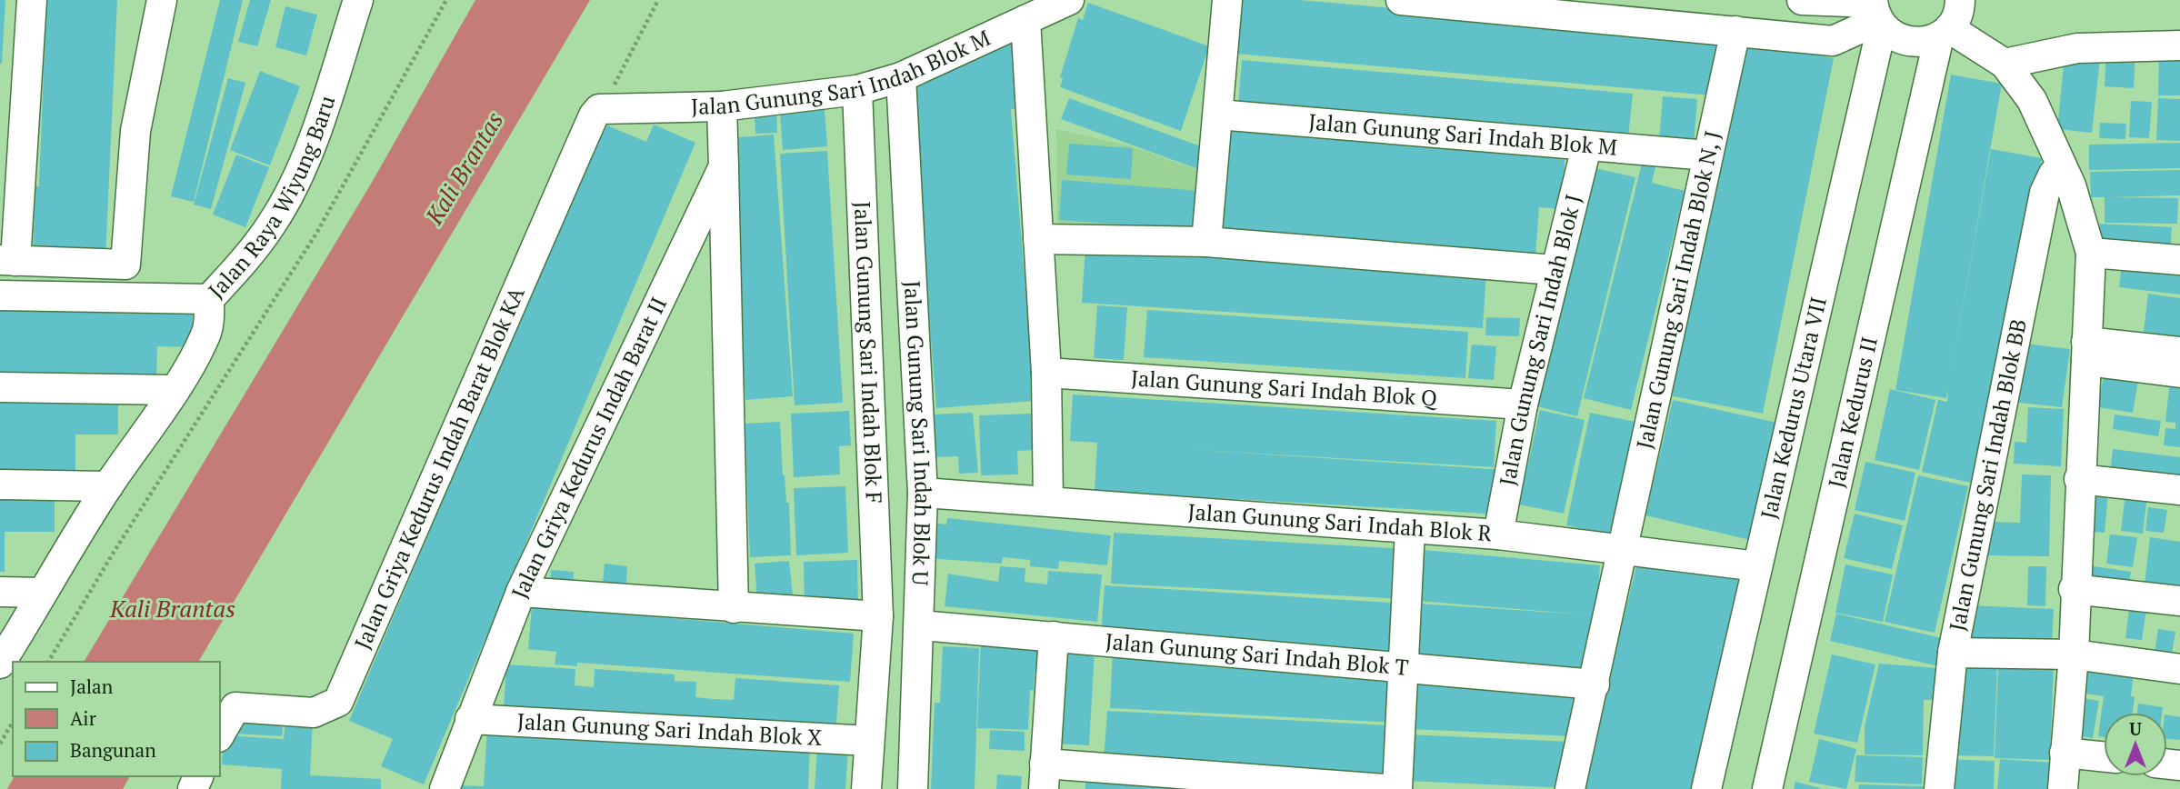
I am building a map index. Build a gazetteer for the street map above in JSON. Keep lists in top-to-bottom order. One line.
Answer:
{"streets":{"street":["Jalan Gunung Sari Indah Blok M","Jalan Raya Wiyung Baru","Jalan Gunung Sari Indah Blok N, J","Jalan Gunung Sari Indah Blok J","Jalan Gunung Sari Indah Blok F","Jalan Gunung Sari Indah Blok Q","Jalan Kedurus Utara VII","Jalan Kedurus II","Jalan Gunung Sari Indah Blok U","Jalan Griya Kedurus Indah Barat II","Jalan Griya Kedurus Indah Barat Blok KA","Jalan Gunung Sari Indah Blok BB","Jalan Gunung Sari Indah Blok R","Jalan Gunung Sari Indah Blok T","Jalan Gunung Sari Indah Blok X"]},"crossings":[["Jalan Gunung Sari Indah Blok M","Jalan Gunung Sari Indah Blok N, J"],["Jalan Gunung Sari Indah Blok M","Jalan Gunung Sari Indah Blok J"],["Jalan Gunung Sari Indah Blok M","Jalan Gunung Sari Indah Blok F"],["Jalan Gunung Sari Indah Blok M","Jalan Gunung Sari Indah Blok U"],["Jalan Gunung Sari Indah Blok M","Jalan Griya Kedurus Indah Barat II"],["Jalan Gunung Sari Indah Blok M","Jalan Griya Kedurus Indah Barat Blok KA"],["Jalan Gunung Sari Indah Blok N, J","Jalan Gunung Sari Indah Blok R"],["Jalan Gunung Sari Indah Blok N, J","Jalan Gunung Sari Indah Blok T"],["Jalan Gunung Sari Indah Blok J","Jalan Gunung Sari Indah Blok Q"],["Jalan Gunung Sari Indah Blok J","Jalan Gunung Sari Indah Blok R"],["Jalan Gunung Sari Indah Blok F","Jalan Gunung Sari Indah Blok X"],["Jalan Kedurus Utara VII","Jalan Gunung Sari Indah Blok R"],["Jalan Gunung Sari Indah Blok U","Jalan Gunung Sari Indah Blok R"],["Jalan Gunung Sari Indah Blok U","Jalan Gunung Sari Indah Blok T"],["Jalan Griya Kedurus Indah Barat II","Jalan Gunung Sari Indah Blok X"]],"water":["Kali Brantas"],"legend":["Jalan","Air","Bangunan"],"north":"top"}
